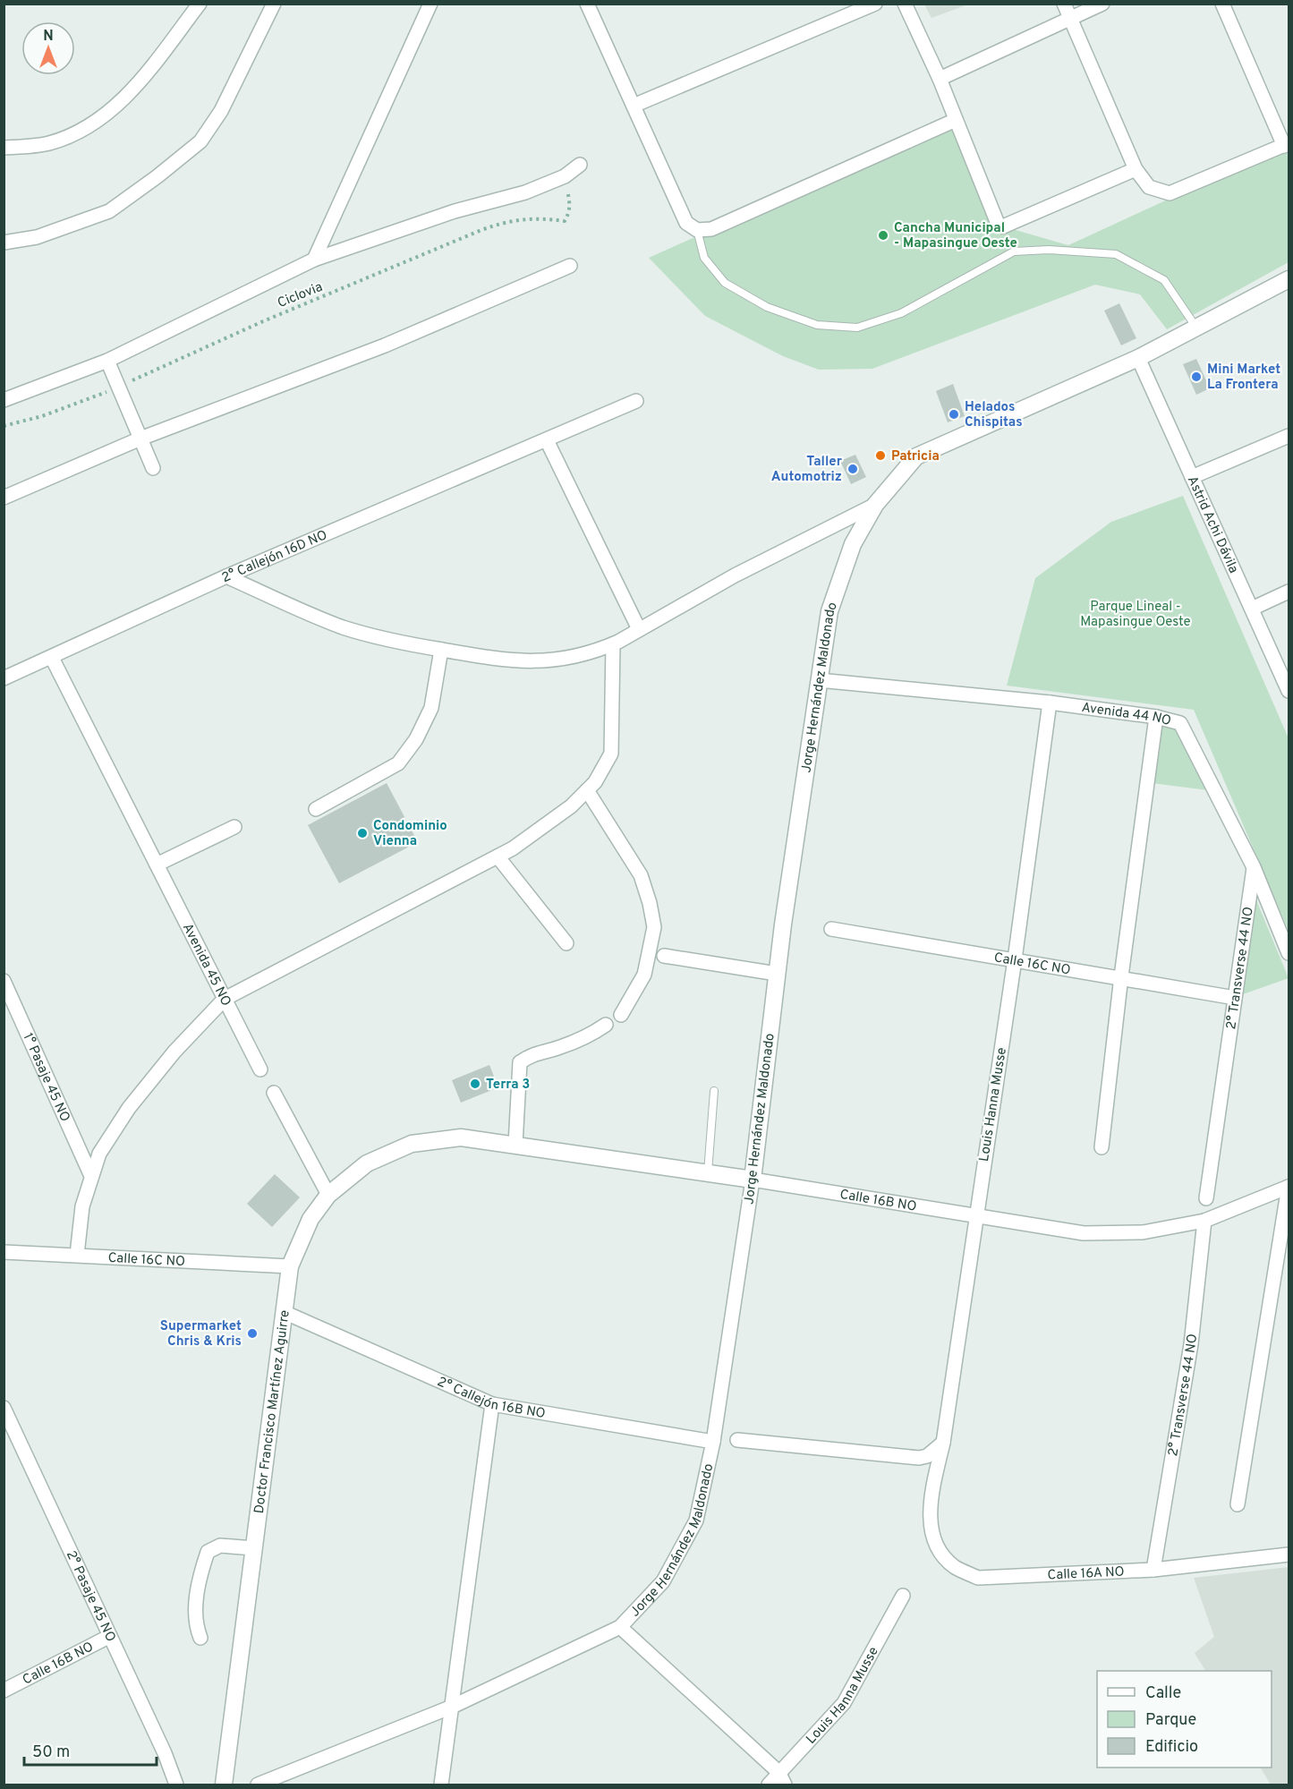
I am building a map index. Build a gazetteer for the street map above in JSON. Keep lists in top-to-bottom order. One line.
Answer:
{"streets":{"street":["Astrid Achi Dávila","2° Callejón 16D NO","Jorge Hernández Maldonado","Avenida 44 NO","Calle 16C NO","Avenida 45 NO","2° Transverse 44 NO","1° Pasaje 45 NO","Louis Hanna Musse","Calle 16B NO","2° Callejón 16B NO","Doctor Francisco Martínez Aguirre","Calle 16A NO","2° Pasaje 45 NO"],"path":["Ciclovia"]},"crossings":[["Astrid Achi Dávila","Jorge Hernández Maldonado"],["2° Callejón 16D NO","Avenida 45 NO"],["Jorge Hernández Maldonado","Avenida 44 NO"],["Jorge Hernández Maldonado","Calle 16B NO"],["Jorge Hernández Maldonado","2° Callejón 16B NO"],["Avenida 44 NO","2° Transverse 44 NO"],["Avenida 44 NO","Louis Hanna Musse"],["Calle 16C NO","Avenida 45 NO"],["Calle 16C NO","2° Transverse 44 NO"],["Calle 16C NO","Louis Hanna Musse"],["Calle 16C NO","Doctor Francisco Martínez Aguirre"],["Avenida 45 NO","1° Pasaje 45 NO"],["2° Transverse 44 NO","Calle 16B NO"],["2° Transverse 44 NO","Calle 16A NO"],["Louis Hanna Musse","Calle 16B NO"],["Louis Hanna Musse","Calle 16A NO"],["Calle 16B NO","Doctor Francisco Martínez Aguirre"],["Calle 16B NO","2° Pasaje 45 NO"],["2° Callejón 16B NO","Doctor Francisco Martínez Aguirre"]],"parks":["Parque Lineal - Mapasingue Oeste"],"places":["Cancha Municipal - Mapasingue Oeste","Mini Market La Frontera","Helados Chispitas","Patricia","Taller Automotriz","Condominio Vienna","Terra 3","Supermarket Chris & Kris"],"legend":["Calle","Parque","Edificio"],"scale_bar":"50 m","north":"top"}
